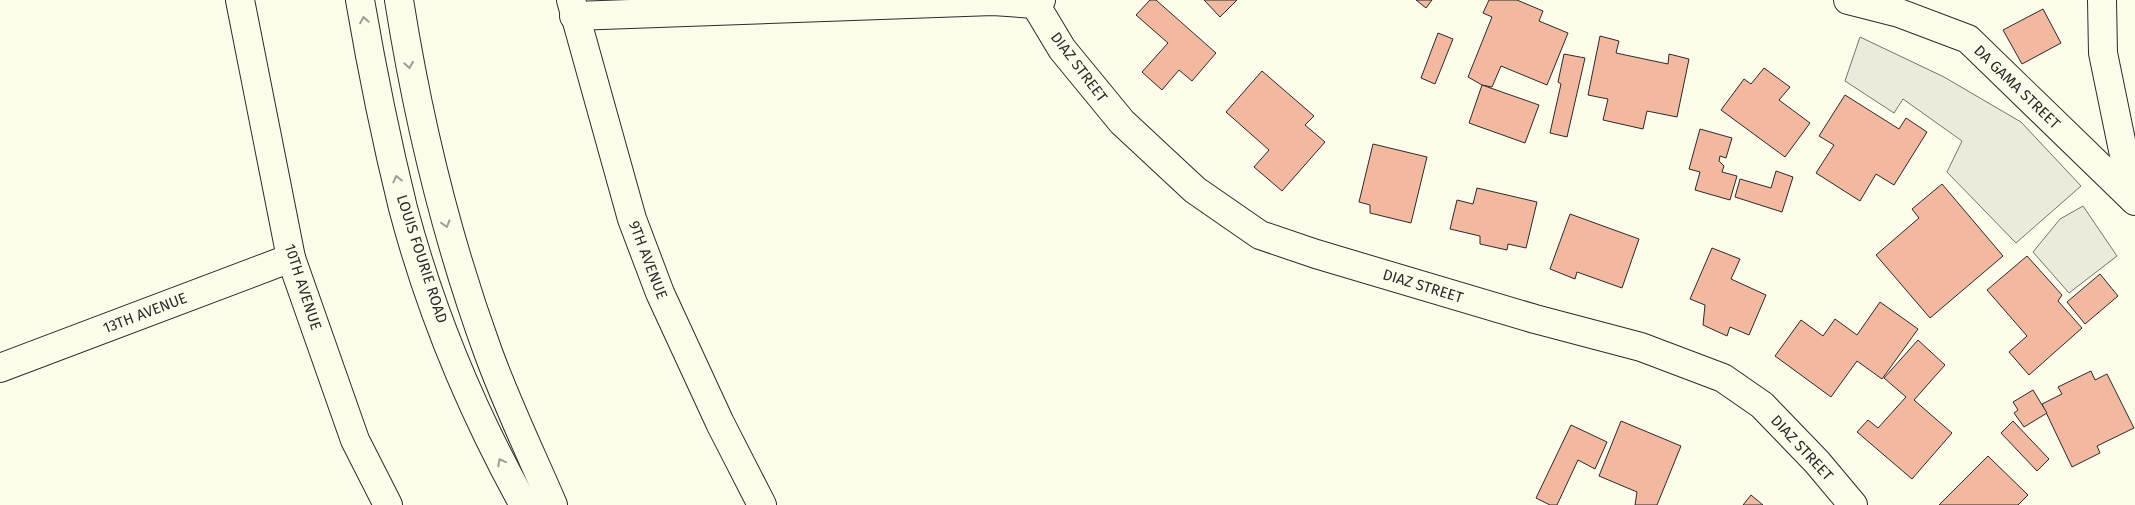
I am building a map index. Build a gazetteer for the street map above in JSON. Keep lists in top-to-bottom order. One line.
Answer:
{"streets":{"street":["DIAZ STREET","DA GAMA STREET","LOUIS FOURIE ROAD","9TH AVENUE","10TH AVENUE","13TH AVENUE"]},"crossings":[["10TH AVENUE","13TH AVENUE"]]}
